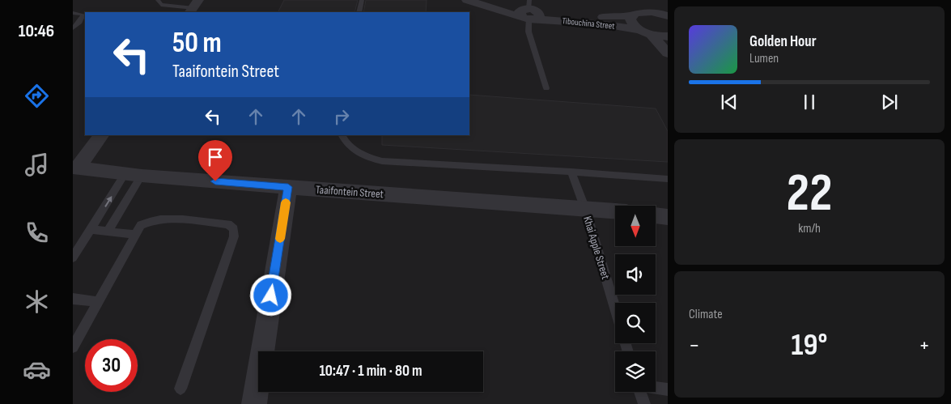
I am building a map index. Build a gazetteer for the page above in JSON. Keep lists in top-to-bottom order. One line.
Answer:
{"streets":{"street":["Tibouchina Street","Taaifontein Street"],"lane":["Khai Apple Street"]},"crossings":[["Taaifontein Street","Khai Apple Street"]],"north":"bottom","page":{"tabs":"10:46","turn":["50 m","Taaifontein Street"],"song":["Golden Hour","Lumen"],"tile":[["22","km/h"],"Climate"],"heat":["−","19°","+"],"limit":"30","trip":"10:47 · 1 min · 80 m"}}
